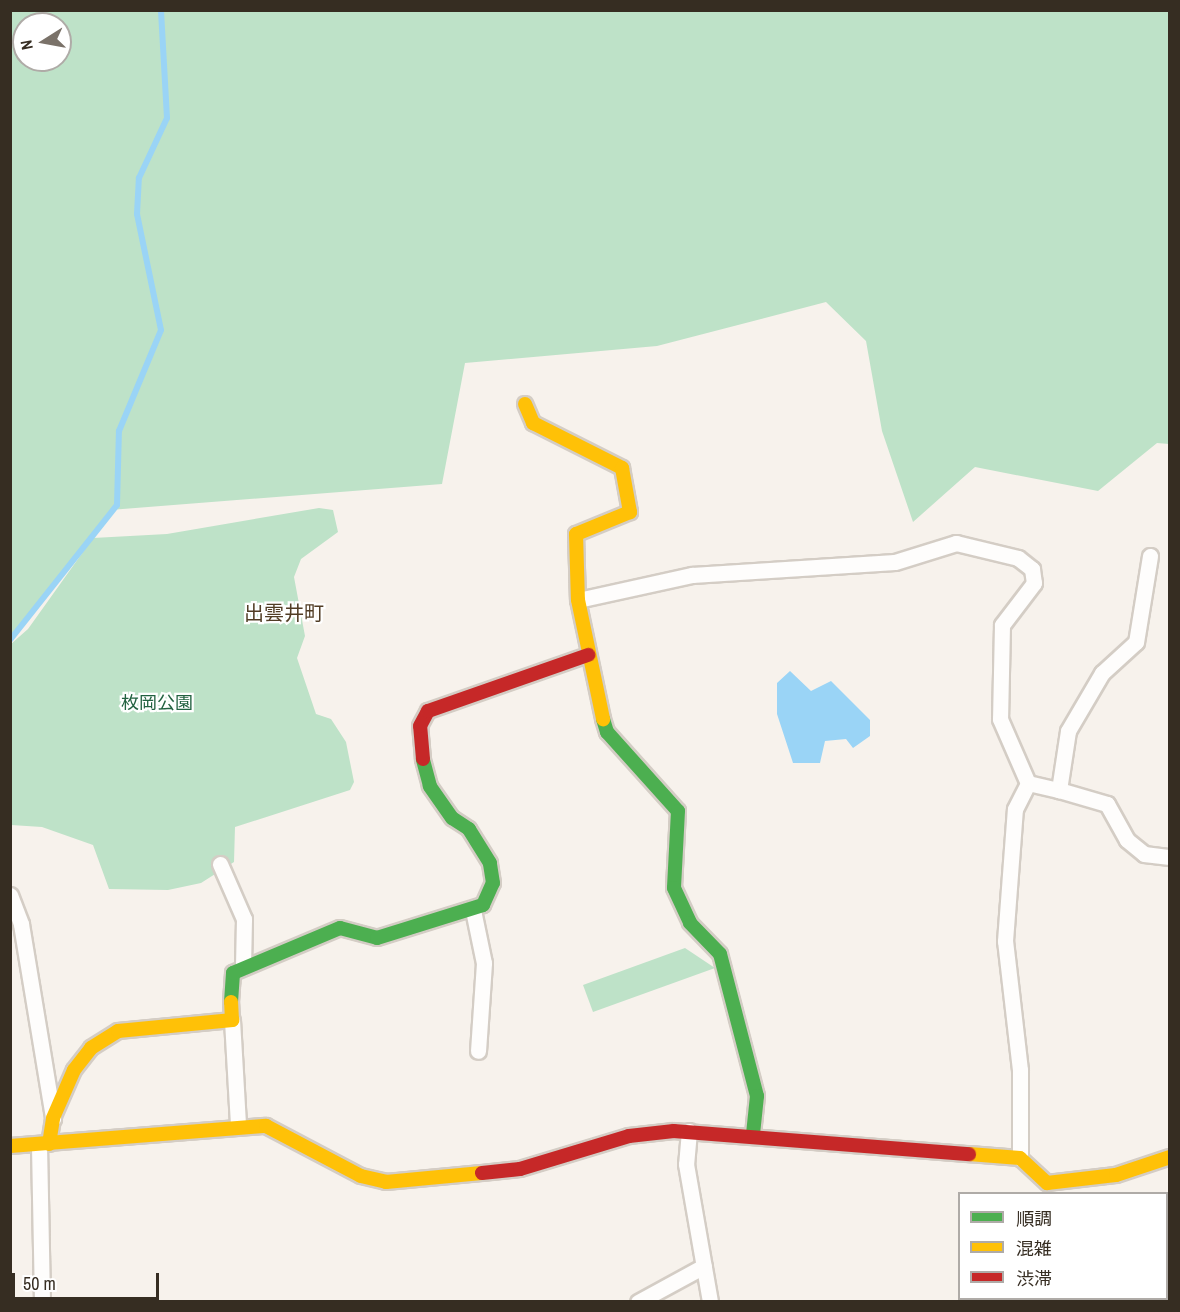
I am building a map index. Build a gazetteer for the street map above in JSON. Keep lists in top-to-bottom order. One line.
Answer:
{"districts":["出雲井町"],"parks":["枚岡公園"],"legend":["順調","混雑","渋滞"],"scale_bar":"50 m","north":"left"}
